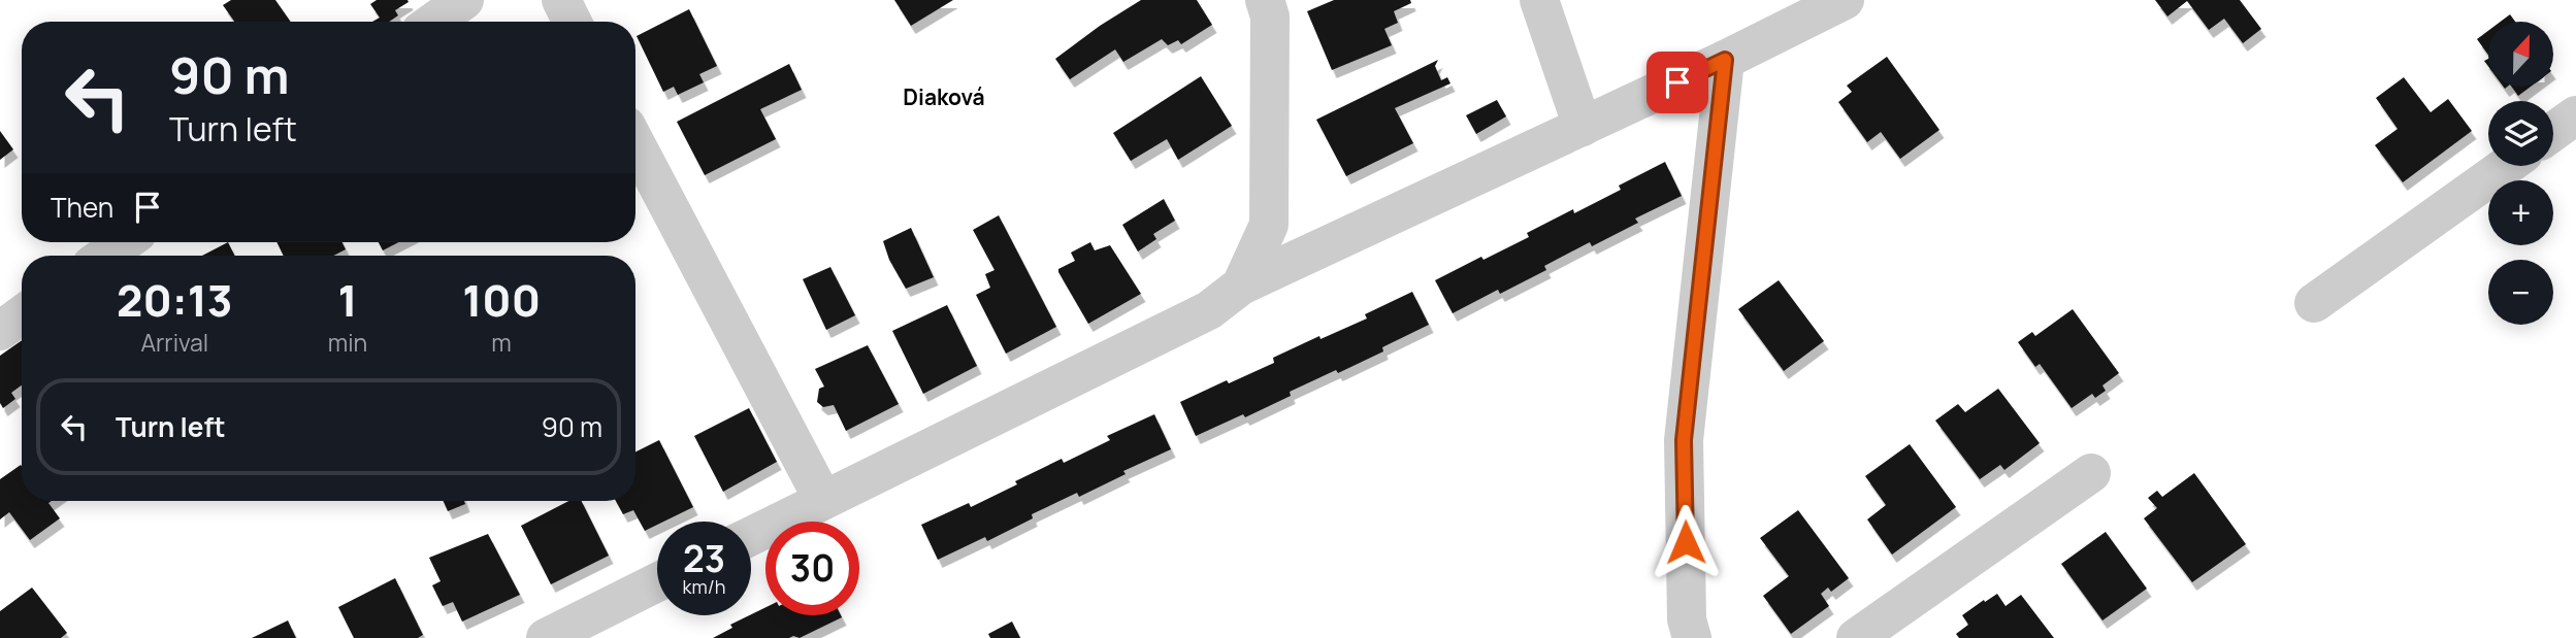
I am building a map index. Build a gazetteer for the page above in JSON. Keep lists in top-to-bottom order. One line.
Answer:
{"districts":["Diaková"],"north":"top","page":{"map_buttons":["+","−"],"turn":["90 m","Turn left"],"then":"Then","eta":["20:13","Arrival","1","min","100","m"],"list":[{"name":"Turn left","value":"90 m"}],"speed":"23 km/h","limit":"30"}}
